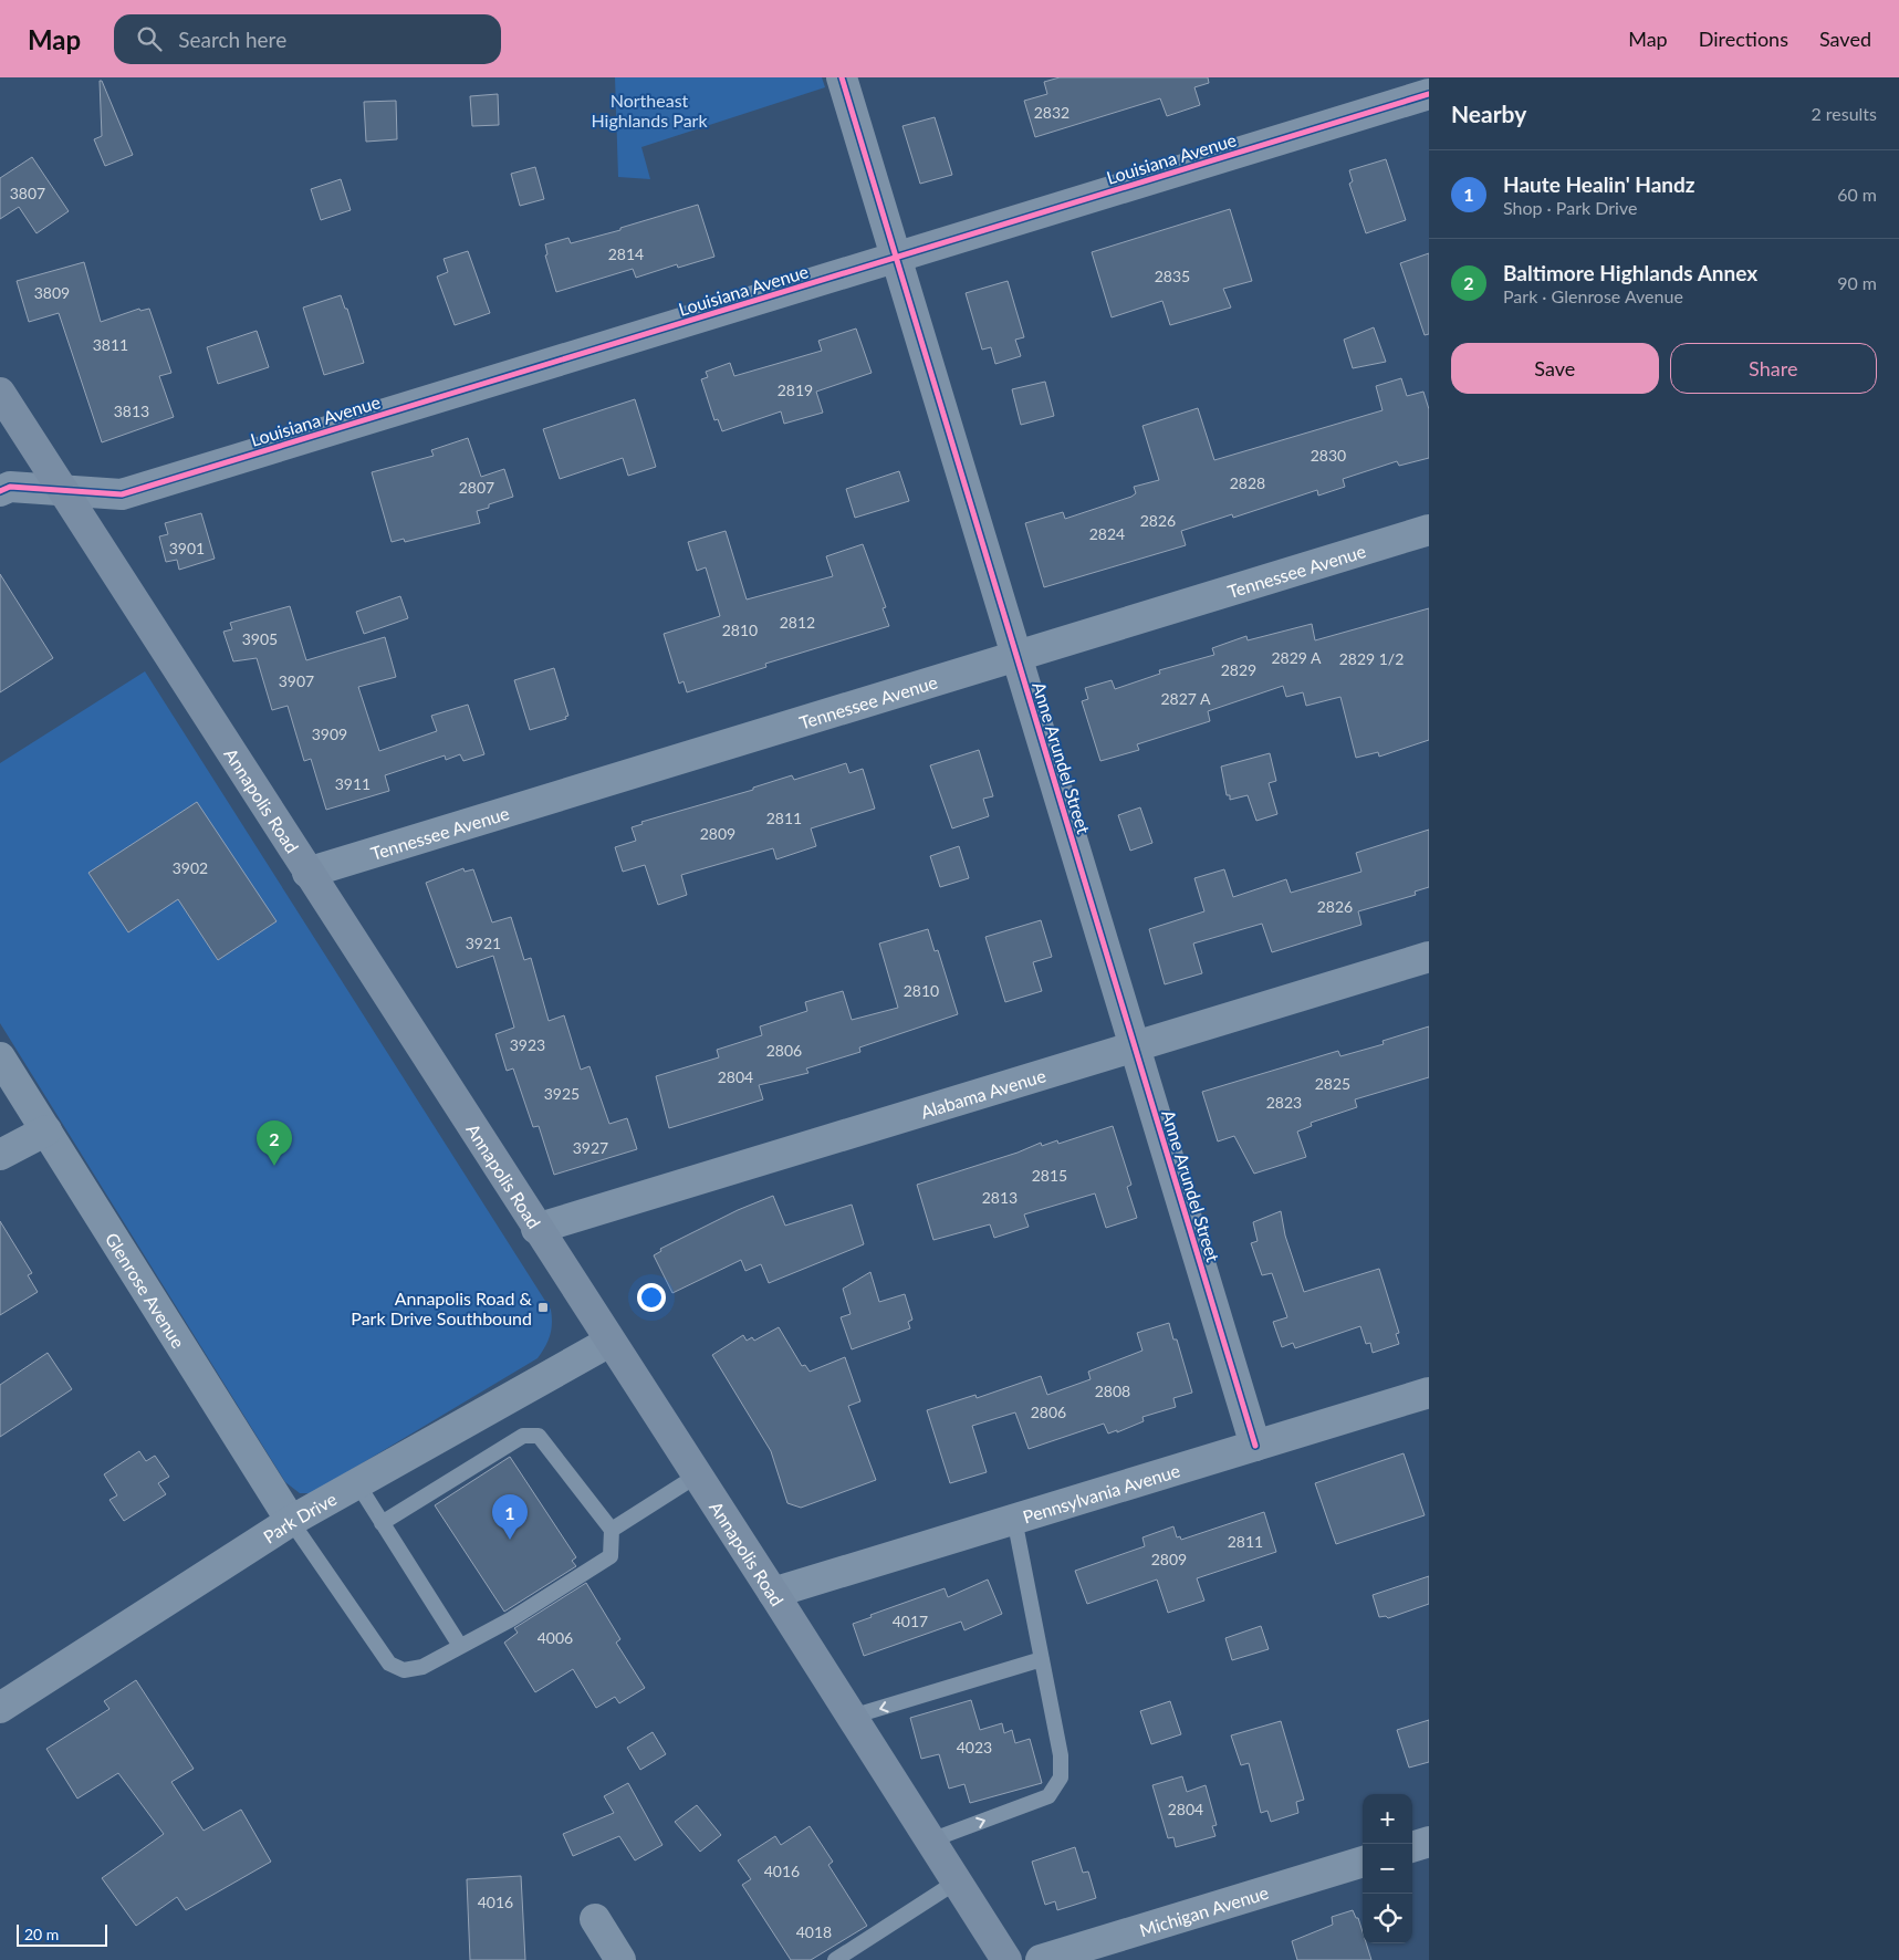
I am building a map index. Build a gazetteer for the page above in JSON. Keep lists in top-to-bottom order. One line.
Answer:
{"streets":{"main road":["Annapolis Road"],"street":["Louisiana Avenue","Tennessee Avenue","Anne Arundel Street","Alabama Avenue","Glenrose Avenue","Pennsylvania Avenue","Park Drive","Michigan Avenue"]},"crossings":[["Louisiana Avenue","Anne Arundel Street"],["Louisiana Avenue","Annapolis Road"],["Tennessee Avenue","Anne Arundel Street"],["Tennessee Avenue","Annapolis Road"],["Anne Arundel Street","Alabama Avenue"],["Anne Arundel Street","Pennsylvania Avenue"],["Annapolis Road","Alabama Avenue"],["Annapolis Road","Pennsylvania Avenue"],["Annapolis Road","Park Drive"],["Glenrose Avenue","Park Drive"]],"parks":["Northeast Highlands Park"],"places":{"transit":["Annapolis Road & Park Drive Southbound"]},"house_numbers":["2832","3807","2814","2835","3809","3811","2819","3813","2830","2828","2807","2826","2824","3901","2812","2810","3905","2829 A","2829 1/2","2829","3907","2827 A","3909","3911","2811","2809","3902","2826","3921","2810","3923","2806","2804","2825","3925","2823","3927","2815","2813","2808","2806","2811","2809","4017","4006","4023","2804","4016","4016","4018"],"scale_bar":"20 m","page":{"header":"Map","search":"Search here","nav":["Map","Directions","Saved"],"heading":["Nearby","2 results"],"list":[{"mark":"1","name":"Haute Healin' Handz","note":"Shop · Park Drive","value":"60 m"},{"mark":"2","name":"Baltimore Highlands Annex","note":"Park · Glenrose Avenue","value":"90 m"}],"buttons":["Save","Share"],"pins":["2","1"],"map_buttons":["+","−"],"scale":"20 m"}}
